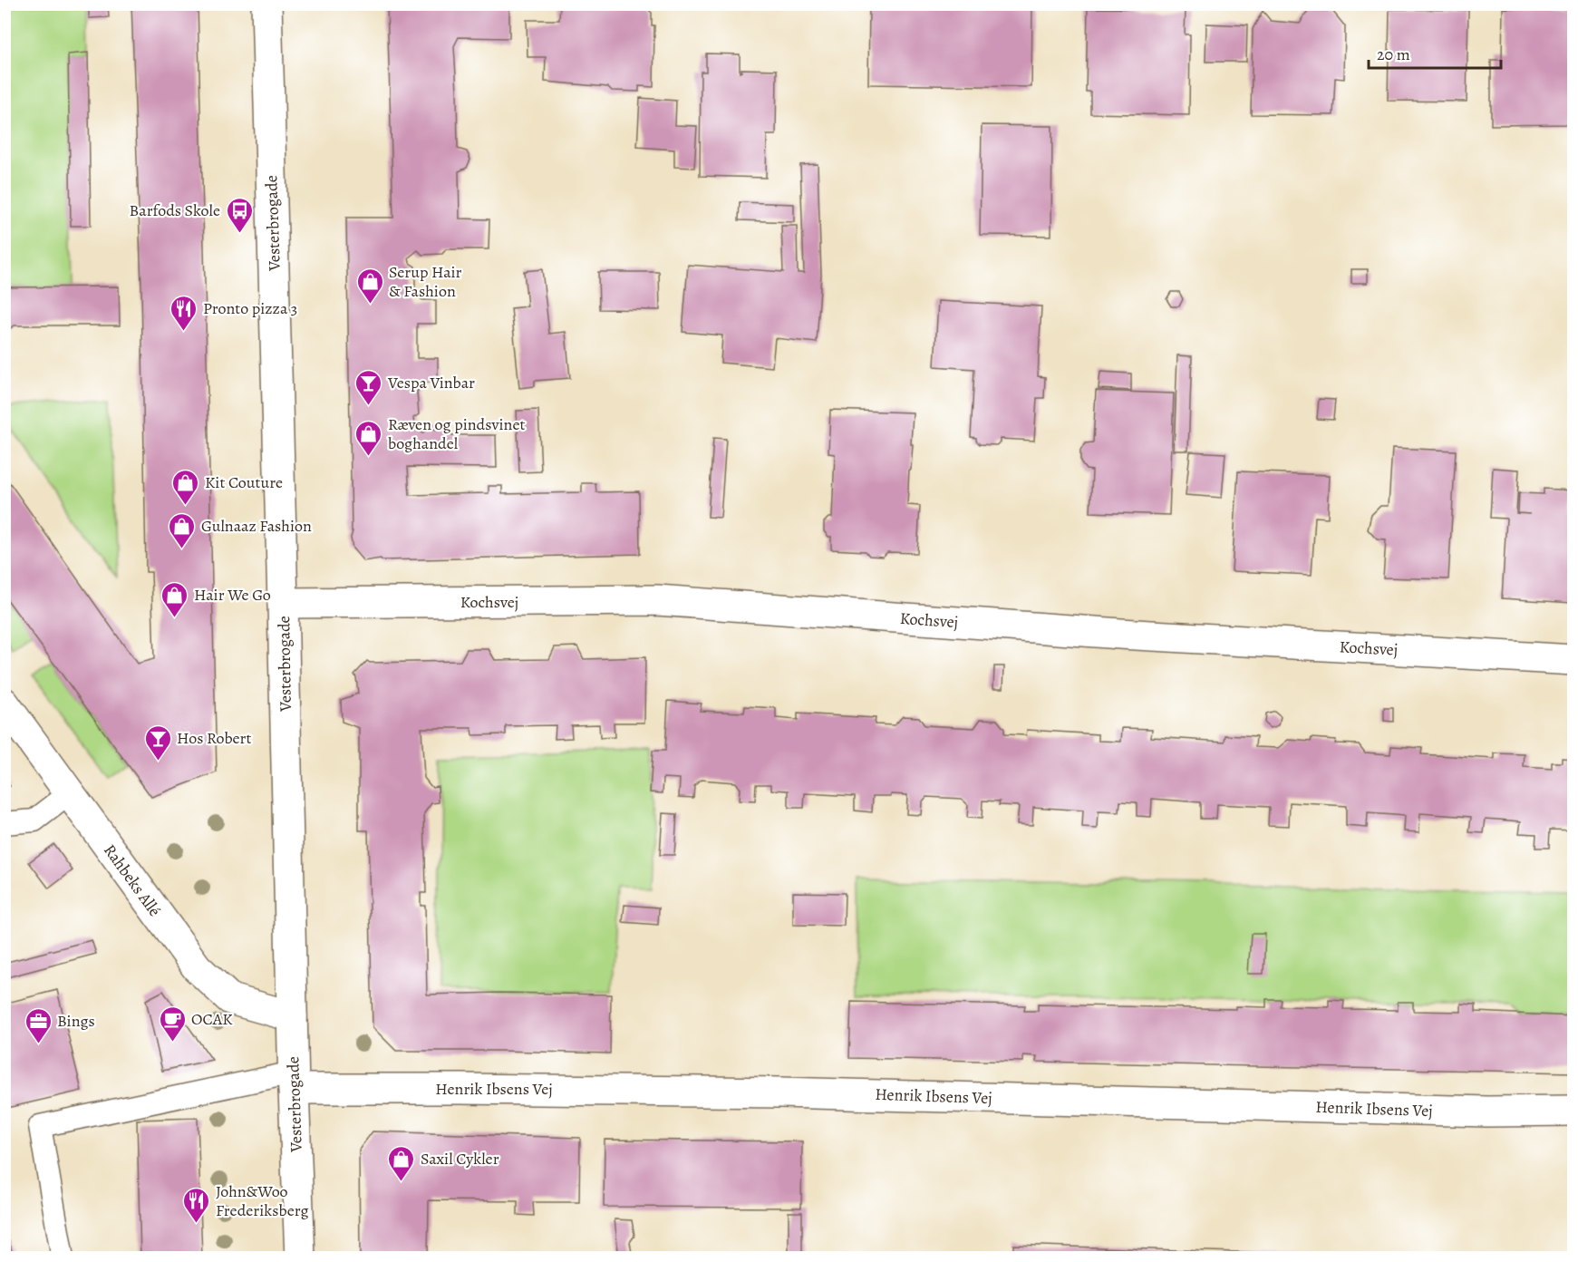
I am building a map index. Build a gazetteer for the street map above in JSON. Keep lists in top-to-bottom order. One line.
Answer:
{"streets":{"street":["Vesterbrogade","Kochsvej","Rahbeks Allé","Henrik Ibsens Vej"]},"crossings":[["Vesterbrogade","Kochsvej"],["Vesterbrogade","Rahbeks Allé"],["Vesterbrogade","Henrik Ibsens Vej"]],"places":{"bus stop":["Barfods Skole"],"shop":["Serup Hair & Fashion","Ræven og pindsvinet boghandel","Kit Couture","Gulnaaz Fashion","Hair We Go","Saxil Cykler"],"restaurant":["Pronto pizza 3","John&Woo Frederiksberg"],"bar":["Vespa Vinbar","Hos Robert"],"cafe":["OCAK"],"office":["Bings"]},"scale_bar":"20 m"}
